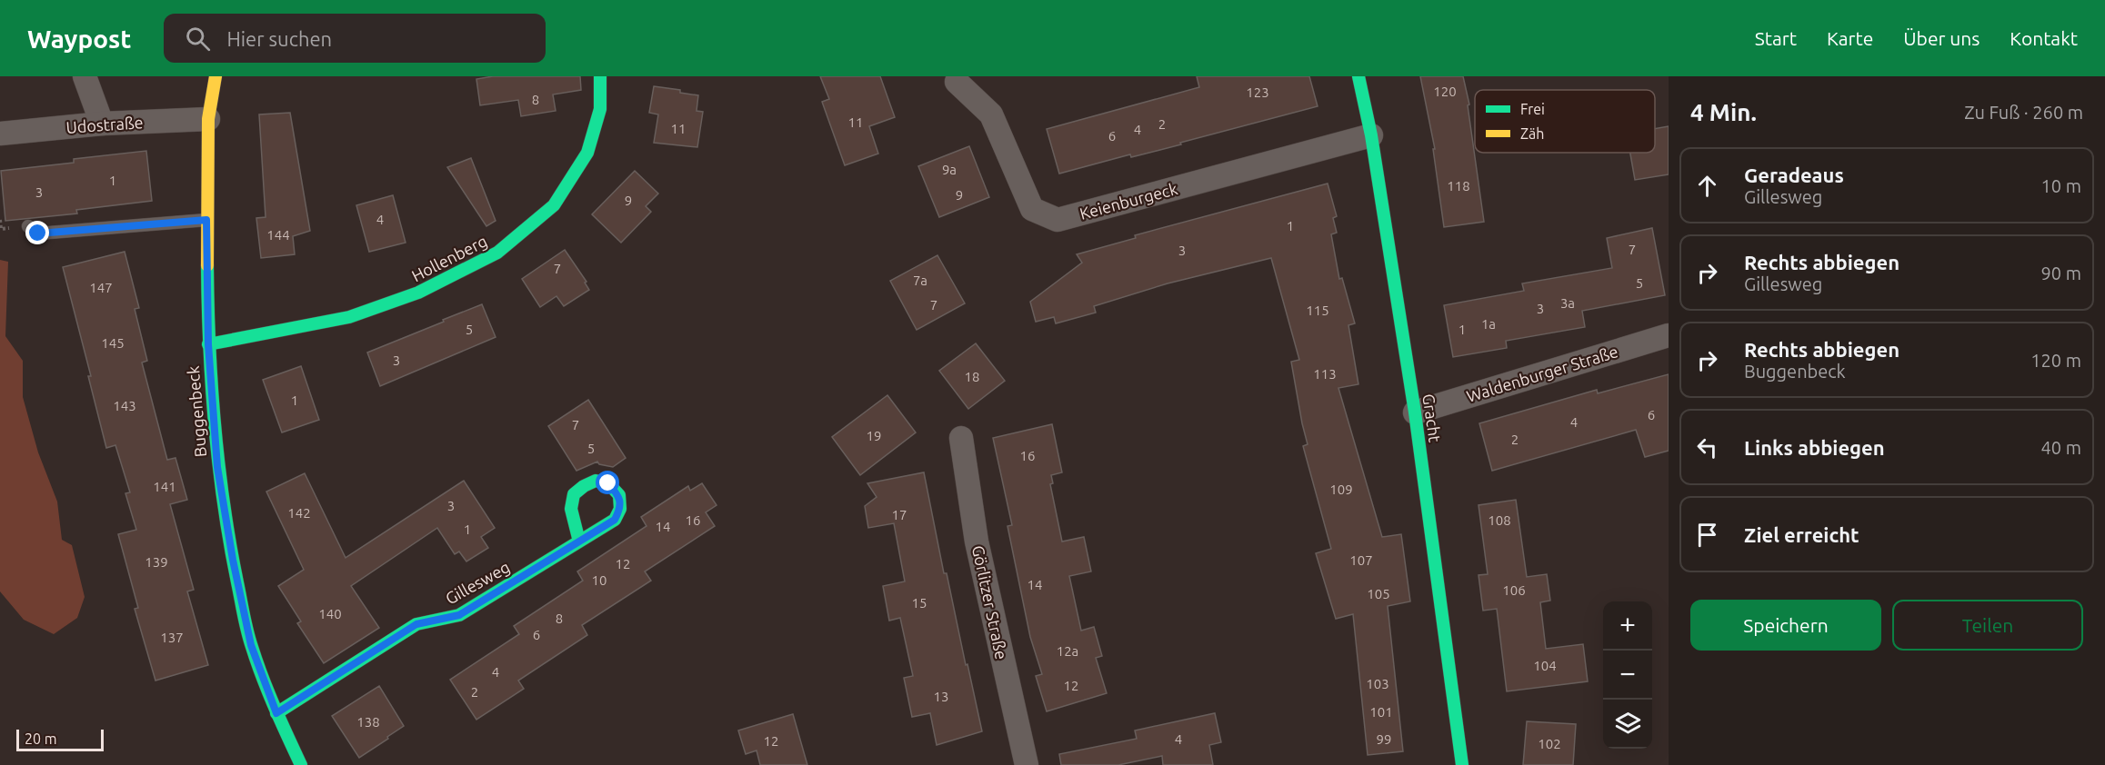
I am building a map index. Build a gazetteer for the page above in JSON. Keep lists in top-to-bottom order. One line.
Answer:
{"streets":{"street":["Udostraße","Keienburgeck","Hollenberg","Waldenburger Straße","Buggenbeck","Gracht","Gillesweg","Görlitzer Straße"]},"crossings":[["Udostraße","Buggenbeck"],["Keienburgeck","Gracht"],["Hollenberg","Buggenbeck"],["Waldenburger Straße","Gracht"],["Buggenbeck","Gillesweg"]],"house_numbers":["120","123","8","11","2","11","4","6","9a","1","118","3","9","9","4","1","144","7","3","7","7a","5","147","3a","7","3","115","1a","5","1","145","3","113","18","1","143","6","4","7","19","2","5","16","141","109","3","142","17","16","108","14","1","107","139","12","10","14","106","105","15","140","8","6","137","12a","104","4","103","12","2","13","101","138","4","99","12","102"],"legend":["Frei","Zäh"],"scale_bar":"20 m","page":{"header":"Waypost","search":"Hier suchen","nav":["Start","Karte","Über uns","Kontakt"],"heading":["4 Min.","Zu Fuß · 260 m"],"list":[["Geradeaus","Gillesweg","10 m"],["Rechts abbiegen","Gillesweg","90 m"],["Rechts abbiegen","Buggenbeck","120 m"],["Links abbiegen","40 m"],"Ziel erreicht"],"buttons":["Speichern","Teilen"],"map_buttons":["+","−"],"scale":"20 m"}}
